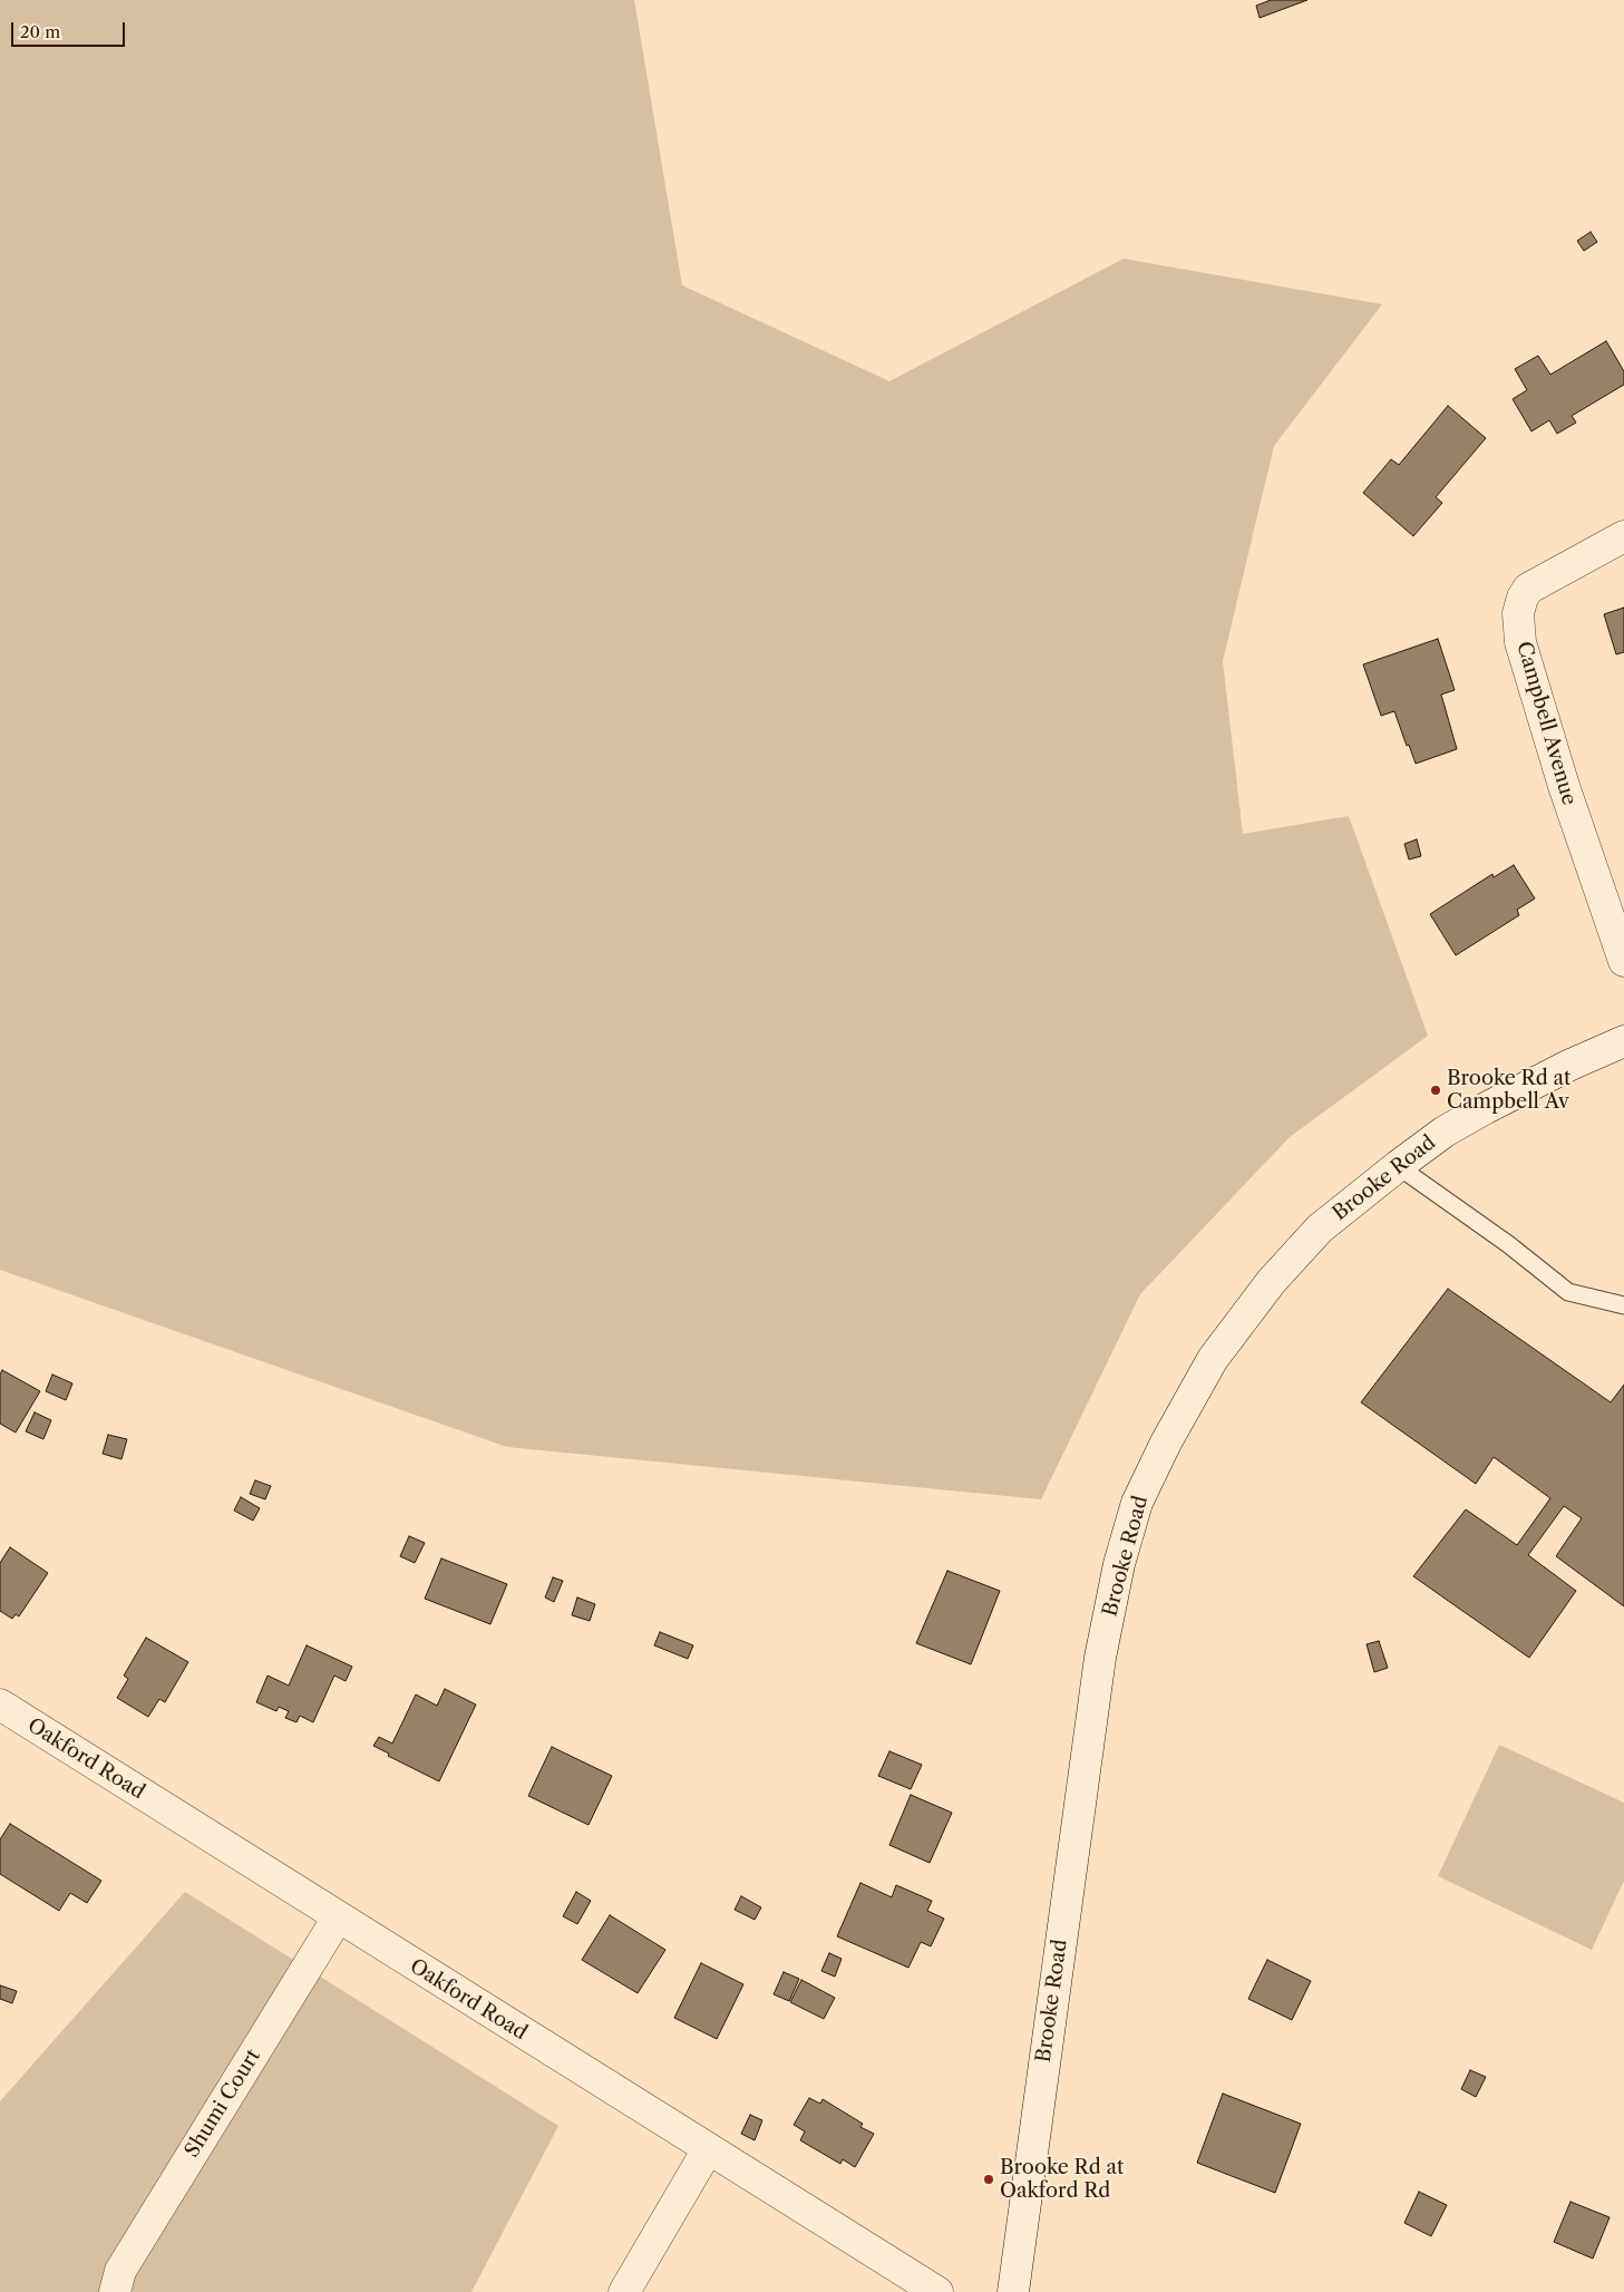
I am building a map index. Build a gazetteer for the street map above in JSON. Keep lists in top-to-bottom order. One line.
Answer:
{"streets":{"street":["Campbell Avenue","Brooke Road","Oakford Road","Shumi Court"]},"crossings":[["Oakford Road","Shumi Court"]],"places":["Brooke Rd at Campbell Av","Brooke Rd at Oakford Rd"],"scale_bar":"20 m"}
